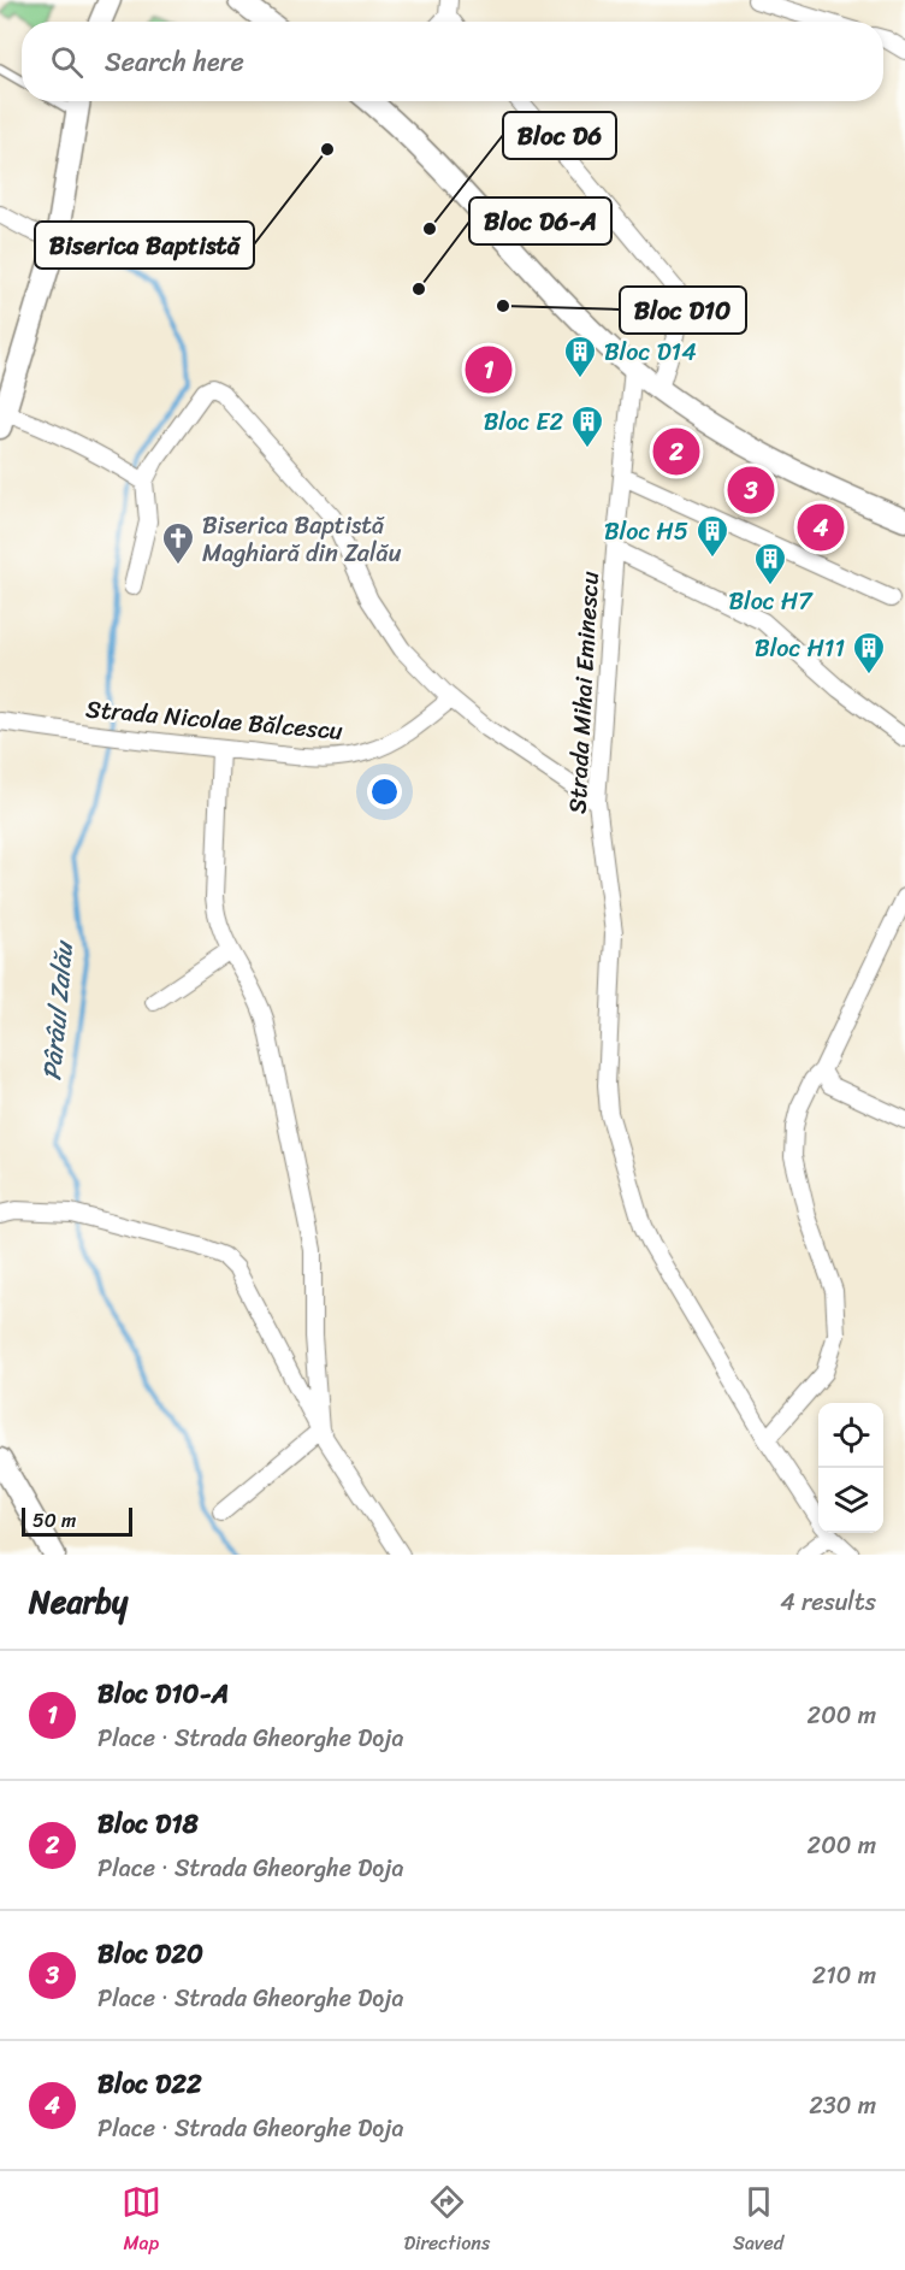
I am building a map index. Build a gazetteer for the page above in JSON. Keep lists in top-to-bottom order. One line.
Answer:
{"streets":{"street":["Strada Mihai Eminescu","Strada Nicolae Bălcescu"]},"water":["Pârâul Zalău"],"places":{"other":["Biserica Baptistă","Bloc D6","Bloc D6-A","Bloc D10"],"building":["Bloc D14","Bloc E2","Bloc H5","Bloc H7","Bloc H11"],"church":["Biserica Baptistă Maghiară din Zalău"]},"scale_bar":"50 m","page":{"search":"Search here","pins":["1","2","3","4"],"scale":"50 m","heading":["Nearby","4 results"],"list":[{"mark":"1","name":"Bloc D10-A","note":"Place · Strada Gheorghe Doja","value":"200 m"},{"mark":"2","name":"Bloc D18","note":"Place · Strada Gheorghe Doja","value":"200 m"},{"mark":"3","name":"Bloc D20","note":"Place · Strada Gheorghe Doja","value":"210 m"},{"mark":"4","name":"Bloc D22","note":"Place · Strada Gheorghe Doja","value":"230 m"}],"nav":["Map","Directions","Saved"]}}
